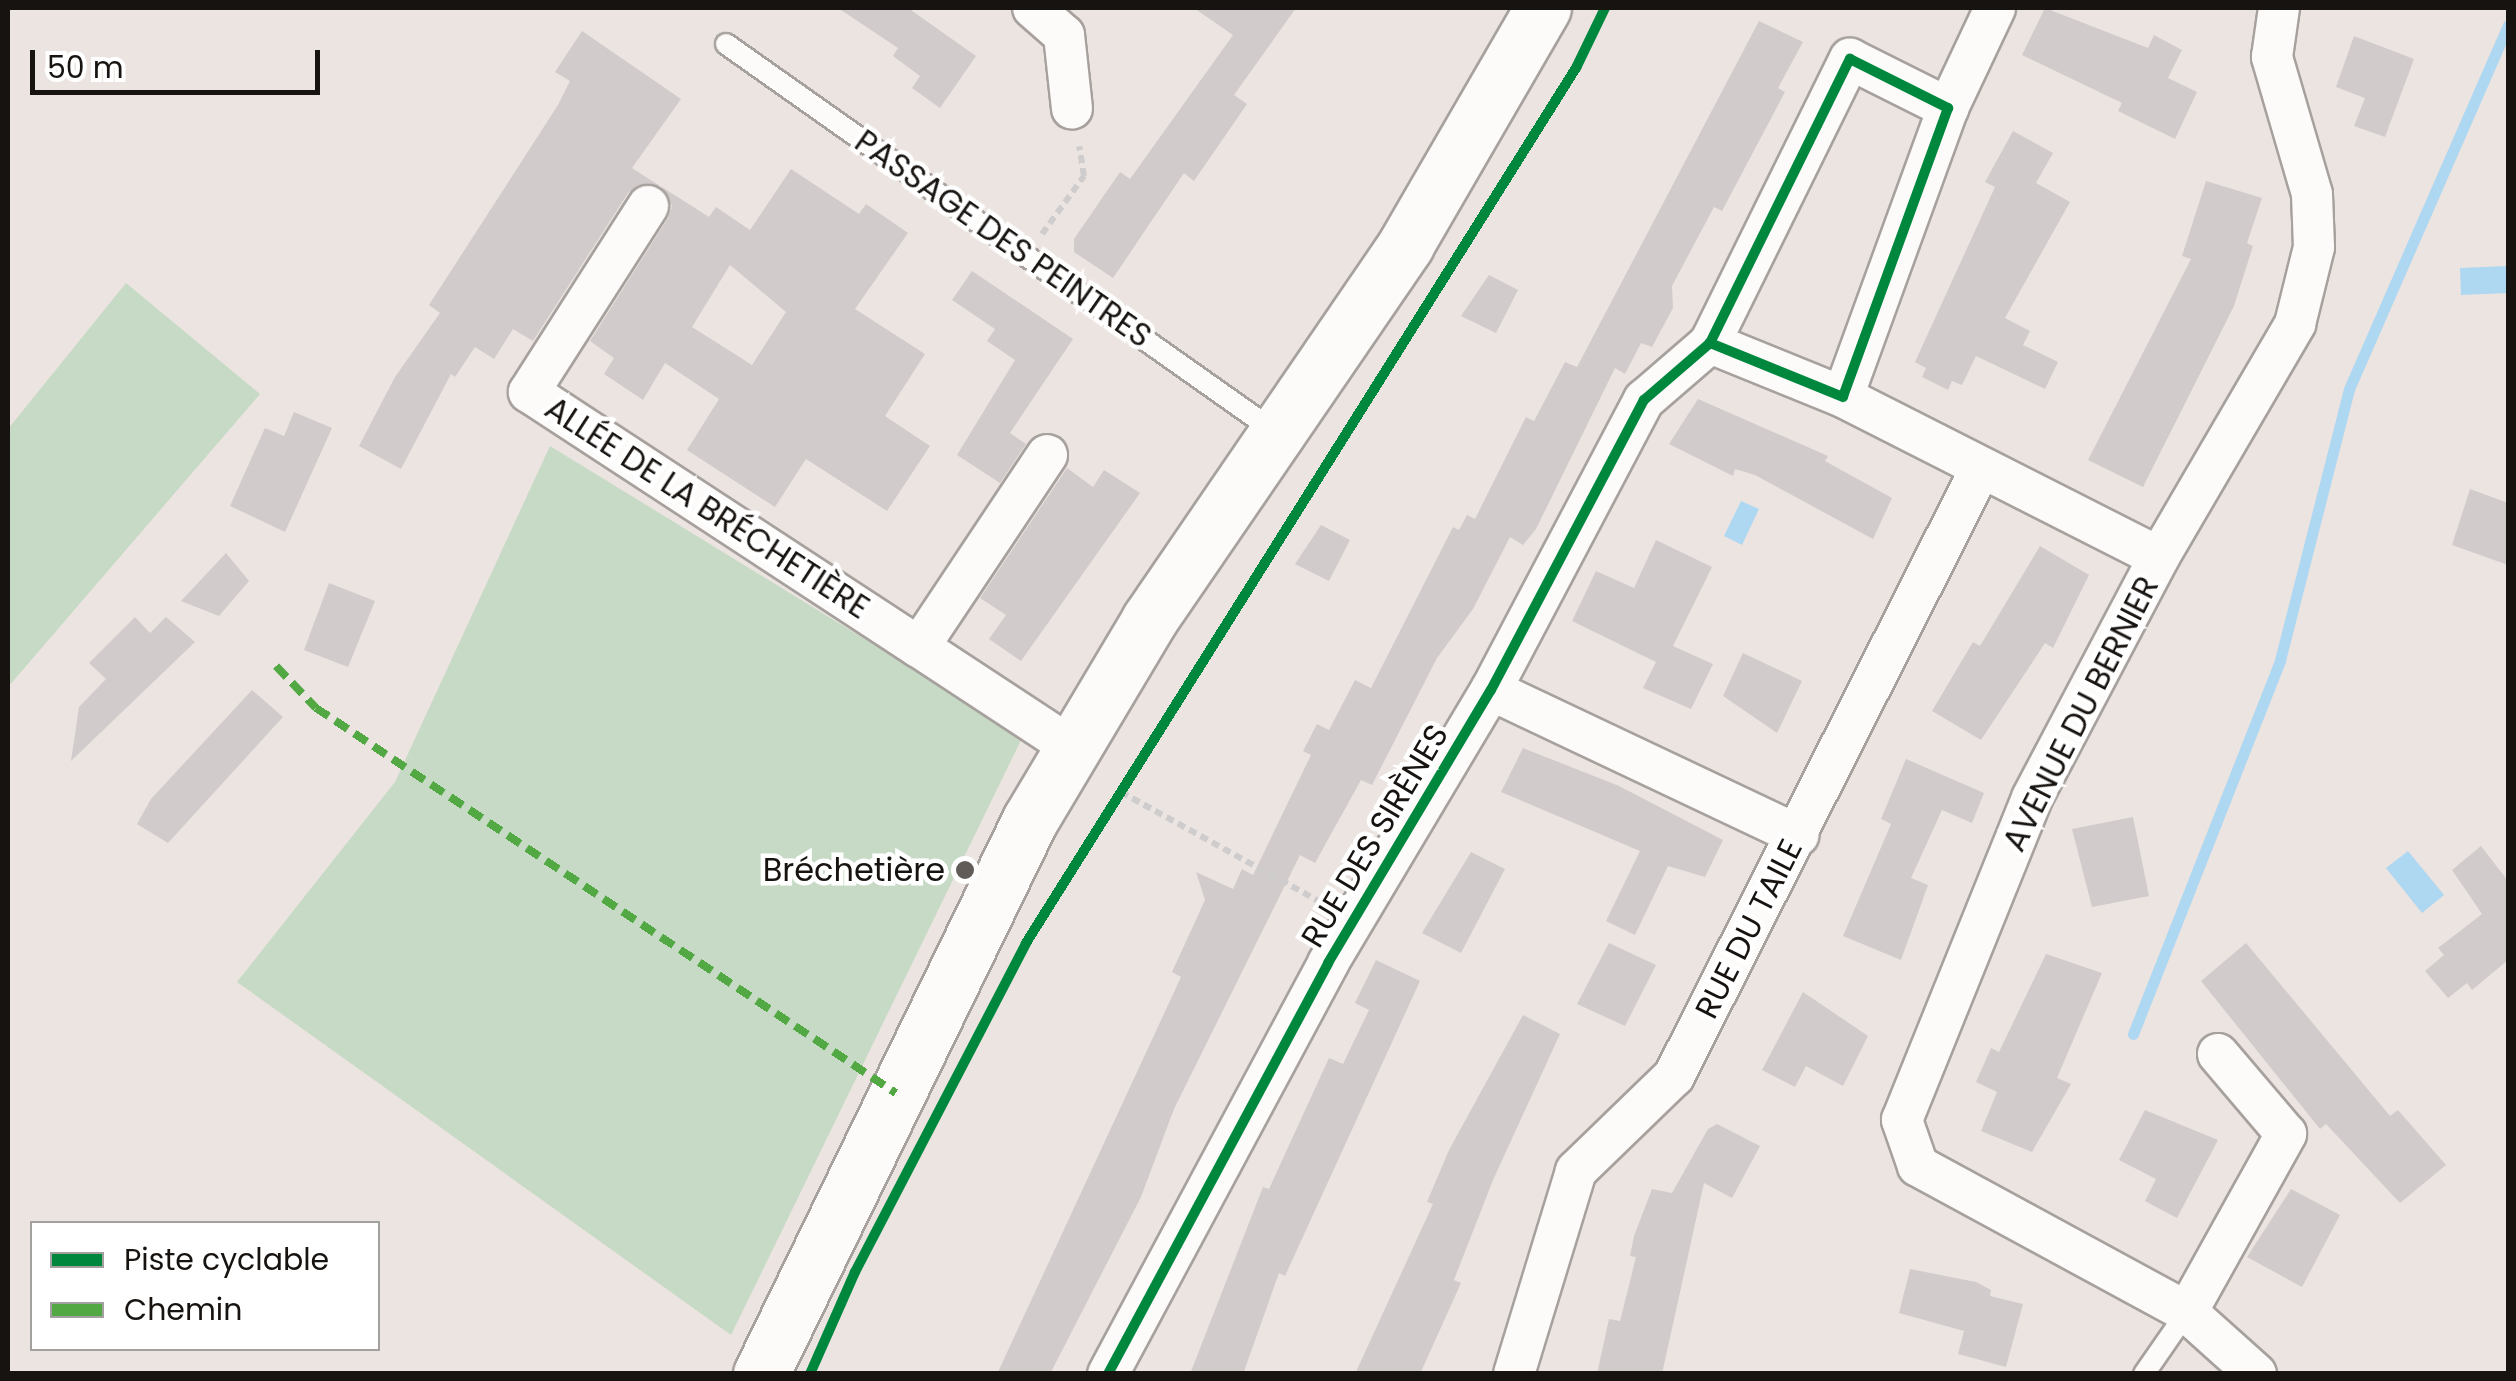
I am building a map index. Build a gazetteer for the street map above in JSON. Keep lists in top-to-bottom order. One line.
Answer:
{"streets":{"street":["ALLÉE DE LA BRÉCHETIÈRE","AVENUE DU BERNIER","RUE DES SIRÈNES","RUE DU TAILE"],"lane":["PASSAGE DES PEINTRES"]},"places":["Bréchetière"],"legend":["Piste cyclable","Chemin"],"scale_bar":"50 m"}
